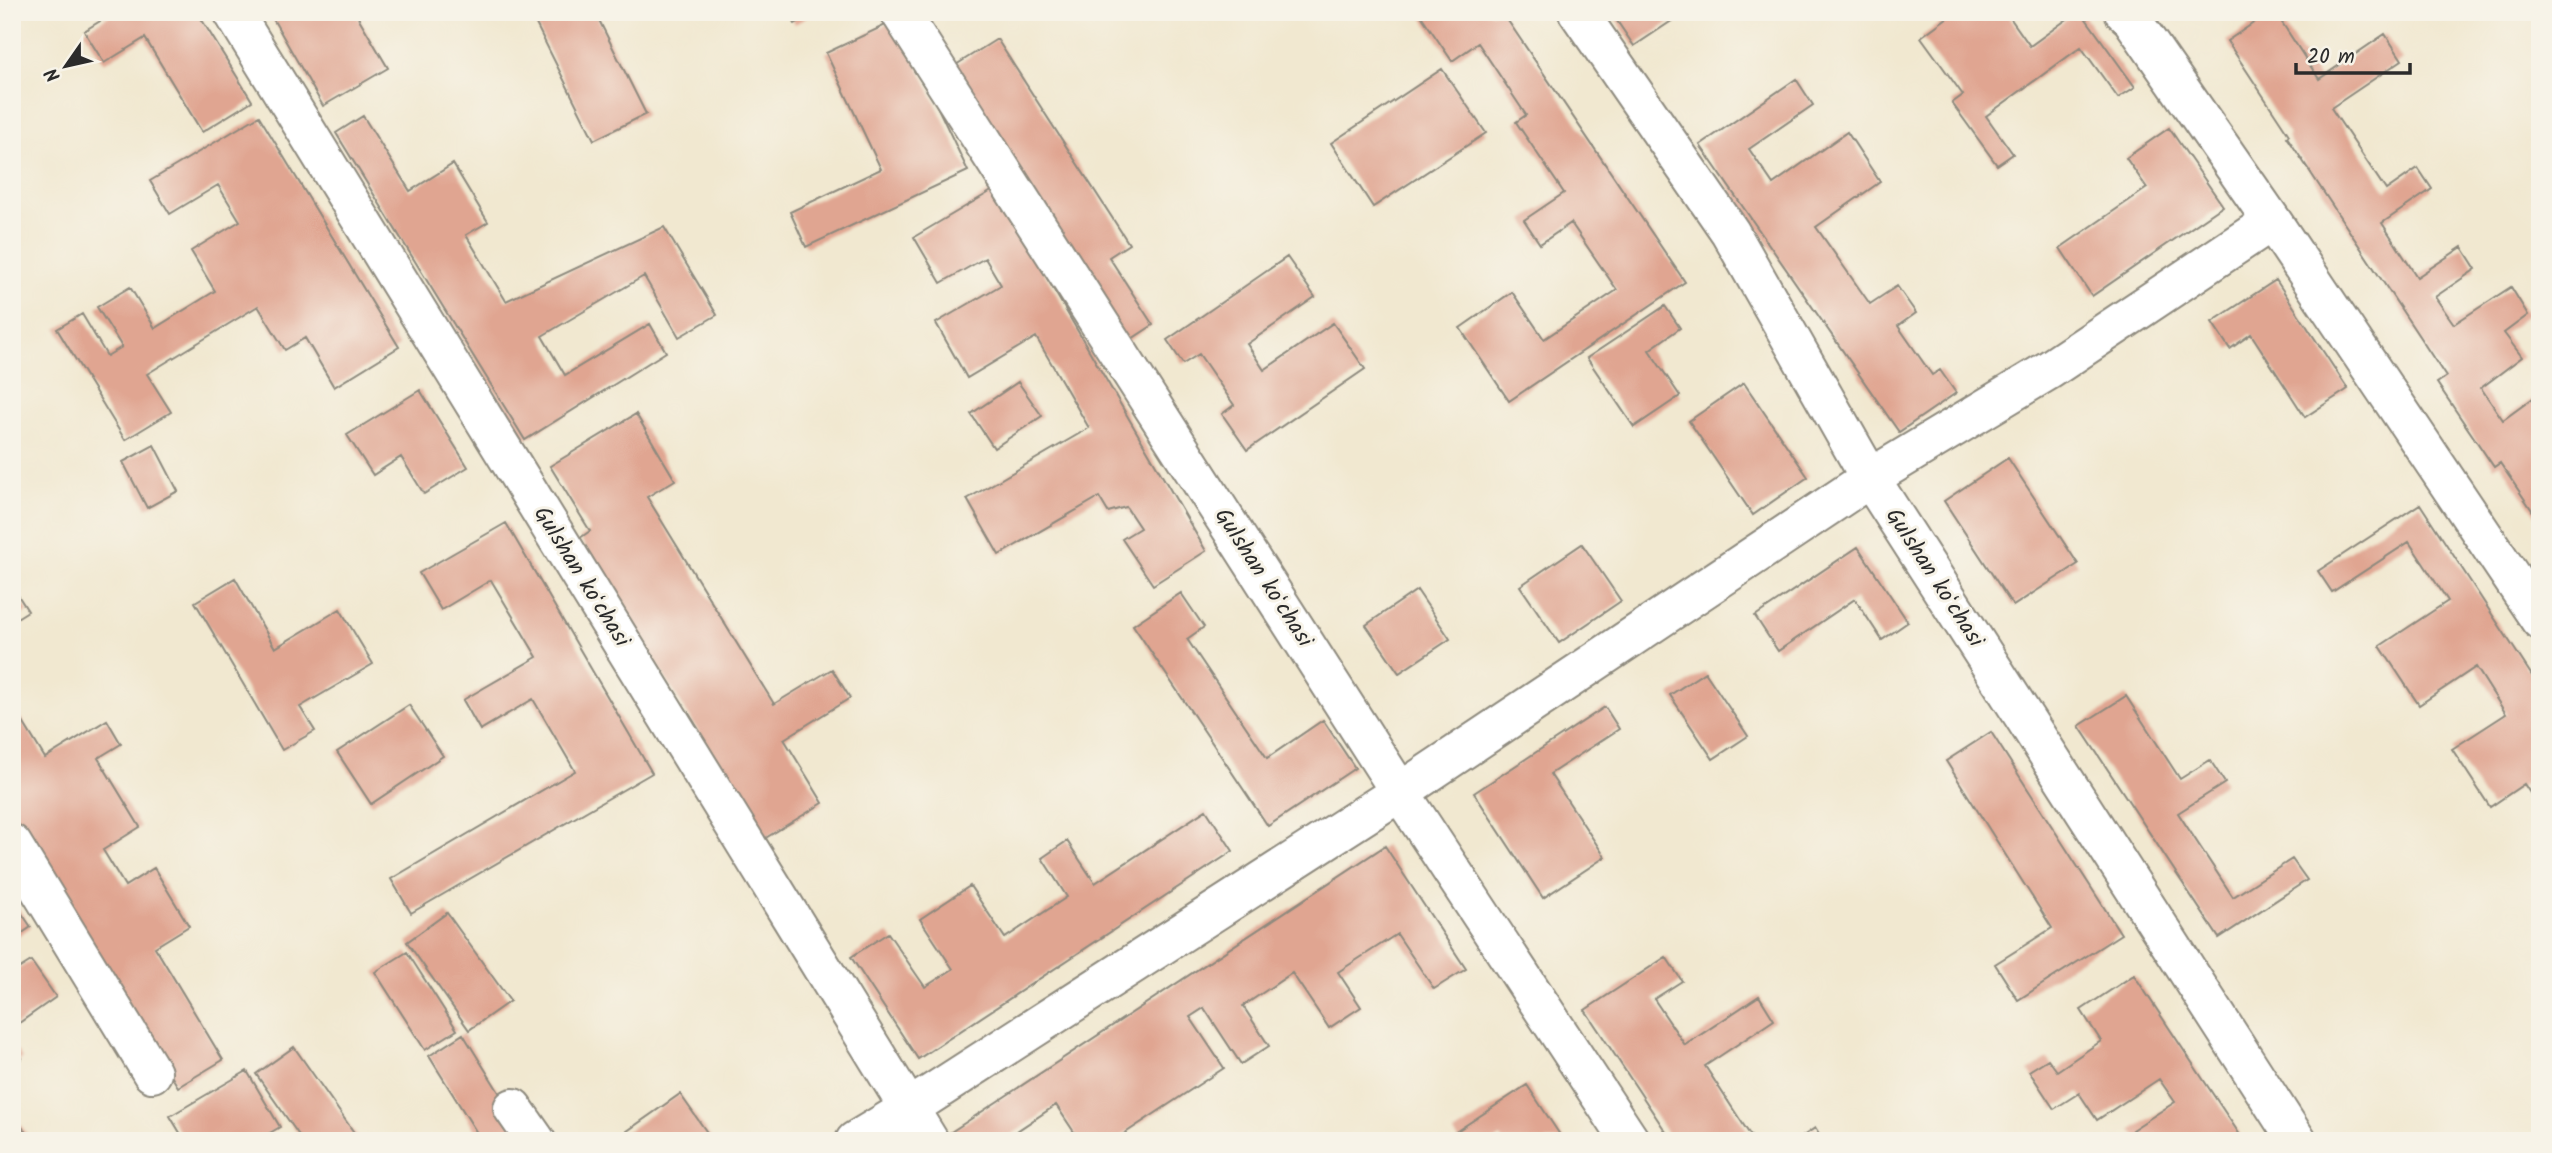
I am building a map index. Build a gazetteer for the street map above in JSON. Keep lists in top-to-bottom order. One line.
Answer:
{"streets":{"street":["Gulshan koʻchasi"]},"scale_bar":"20 m","north":"bottom left"}
